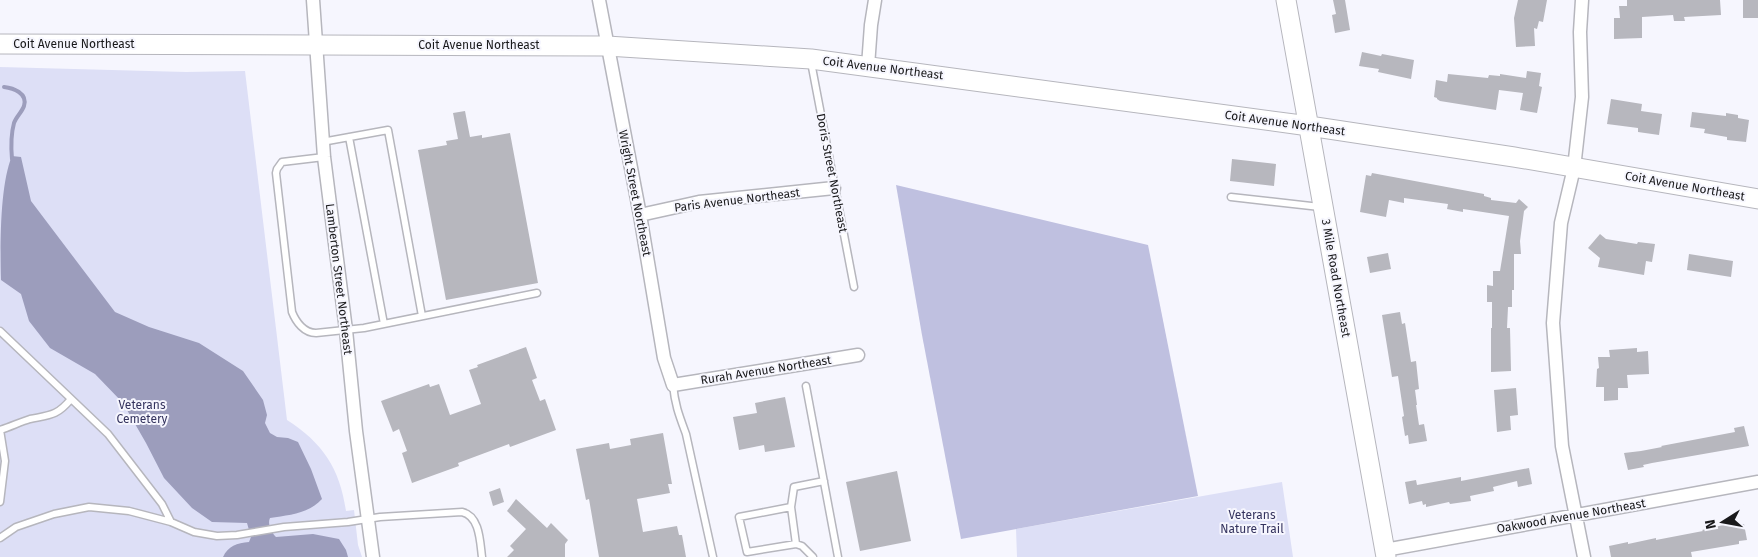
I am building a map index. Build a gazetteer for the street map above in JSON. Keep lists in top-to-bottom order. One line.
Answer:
{"streets":{"main road":["Coit Avenue Northeast","3 Mile Road Northeast"],"street":["Wright Street Northeast","Paris Avenue Northeast","Lamberton Street Northeast","Rurah Avenue Northeast","Oakwood Avenue Northeast"],"lane":["Doris Street Northeast"]},"crossings":[["Coit Avenue Northeast","Doris Street Northeast"],["Coit Avenue Northeast","Wright Street Northeast"],["Coit Avenue Northeast","3 Mile Road Northeast"],["Coit Avenue Northeast","Lamberton Street Northeast"],["Doris Street Northeast","Paris Avenue Northeast"],["Wright Street Northeast","Paris Avenue Northeast"],["Wright Street Northeast","Rurah Avenue Northeast"],["3 Mile Road Northeast","Oakwood Avenue Northeast"]],"parks":["Veterans Cemetery","Veterans Nature Trail"],"north":"left"}
